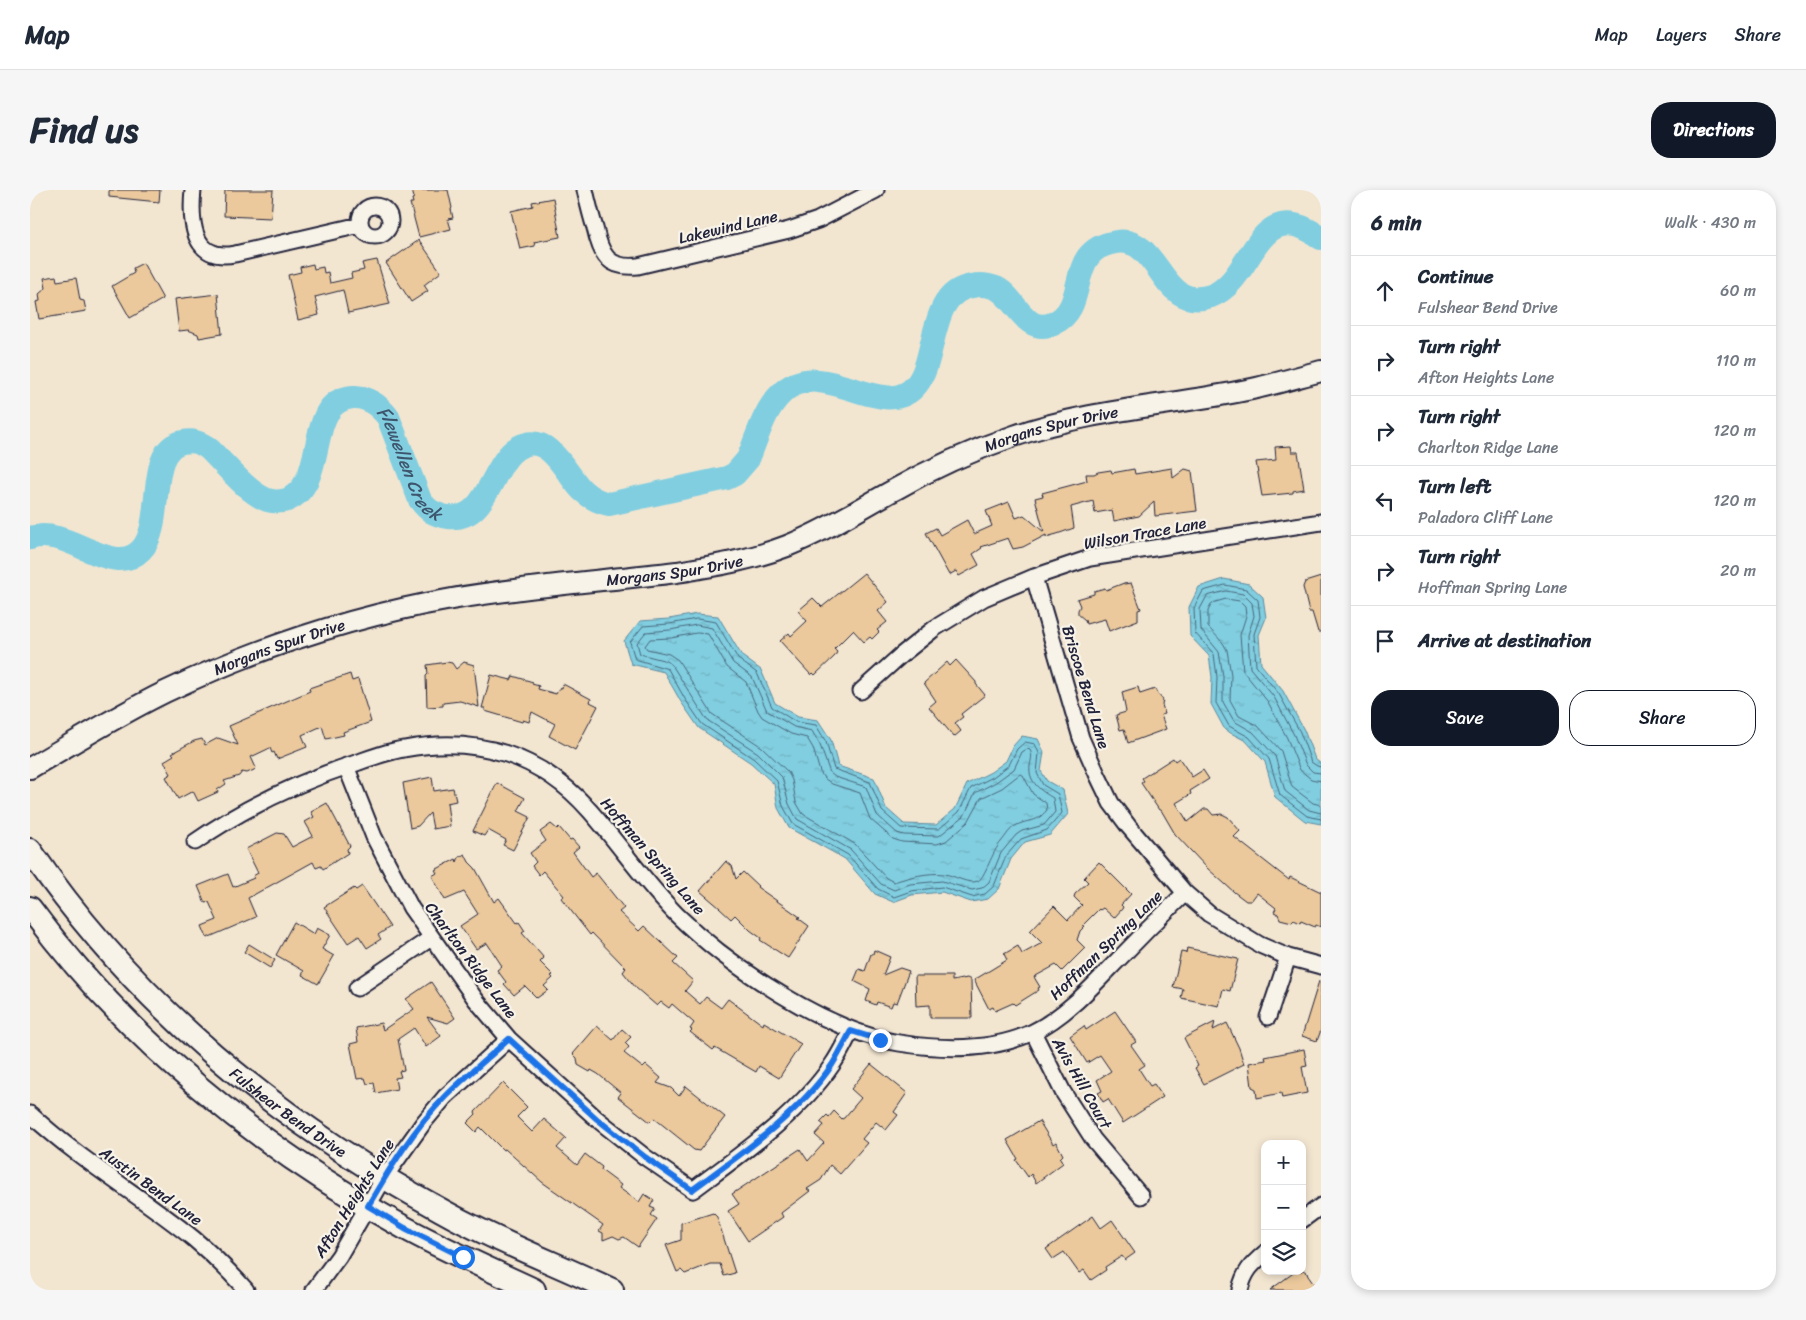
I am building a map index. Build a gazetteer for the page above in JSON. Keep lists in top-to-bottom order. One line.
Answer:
{"streets":{"main road":["Fulshear Bend Drive"],"street":["Lakewind Lane","Morgans Spur Drive","Wilson Trace Lane","Briscoe Bend Lane","Hoffman Spring Lane","Charlton Ridge Lane","Avis Hill Court","Austin Bend Lane","Afton Heights Lane"]},"crossings":[["Wilson Trace Lane","Briscoe Bend Lane"],["Briscoe Bend Lane","Hoffman Spring Lane"],["Hoffman Spring Lane","Charlton Ridge Lane"],["Hoffman Spring Lane","Avis Hill Court"],["Charlton Ridge Lane","Afton Heights Lane"],["Fulshear Bend Drive","Afton Heights Lane"]],"water":["Flewellen Creek"],"page":{"header":"Map","nav":["Map","Layers","Share"],"title":"Find us","buttons":["Directions",["Save","Share"]],"heading":["6 min","Walk · 430 m"],"list":[["Continue","Fulshear Bend Drive","60 m"],["Turn right","Afton Heights Lane","110 m"],["Turn right","Charlton Ridge Lane","120 m"],["Turn left","Paladora Cliff Lane","120 m"],["Turn right","Hoffman Spring Lane","20 m"],"Arrive at destination"],"map_buttons":["+","−"]}}
